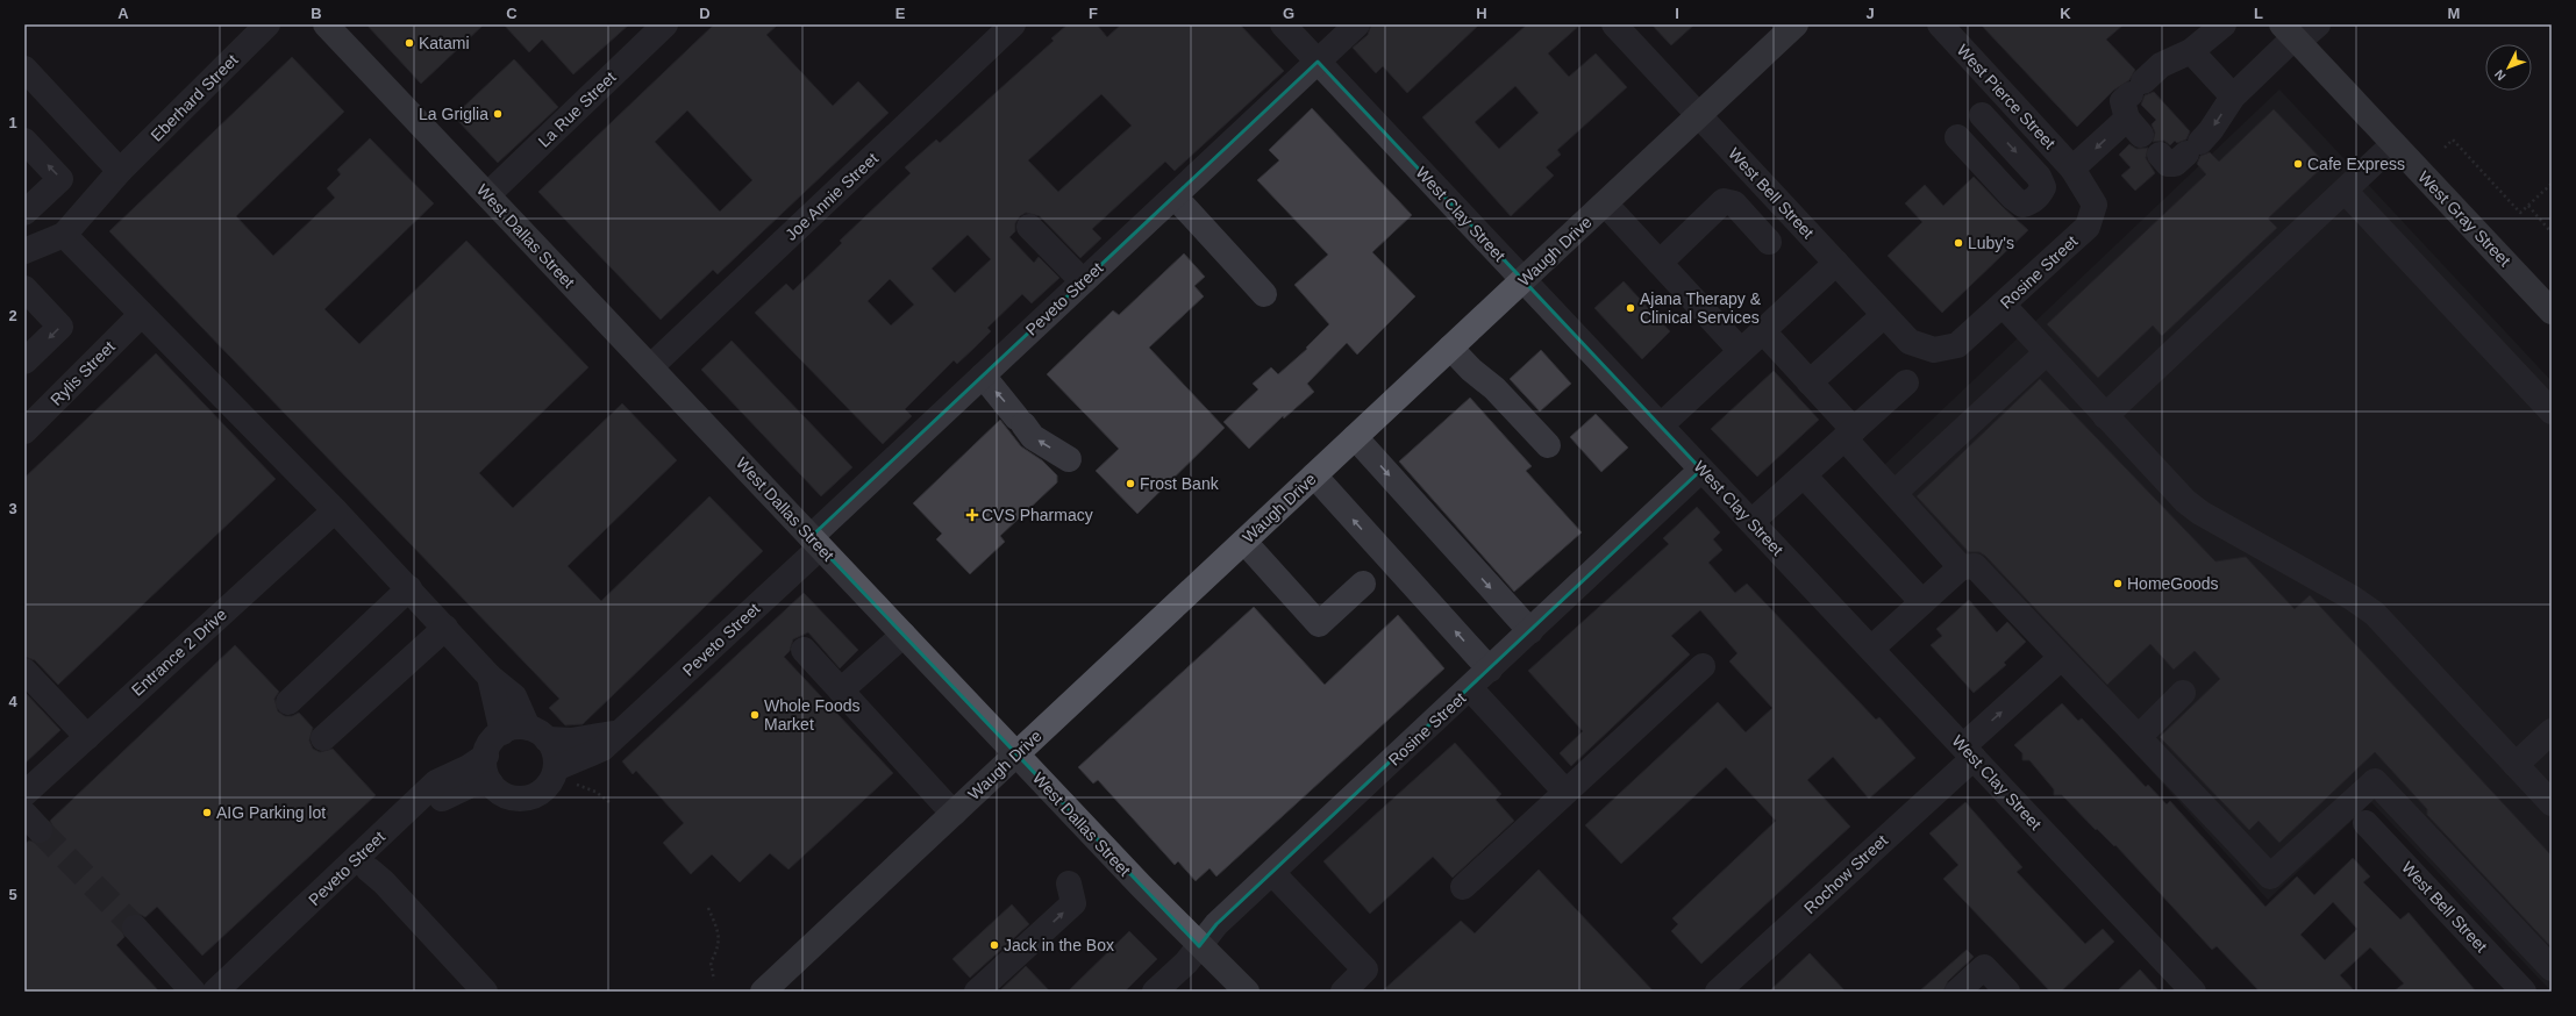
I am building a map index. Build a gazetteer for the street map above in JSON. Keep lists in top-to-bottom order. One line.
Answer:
{"streets":{"main road":["West Gray Street","West Dallas Street","Waugh Drive"],"street":["West Pierce Street","Eberhard Street","La Rue Street","West Bell Street","Joe Annie Street","West Clay Street","Rosine Street","Peveto Street","Rylis Street","Entrance 2 Drive","Rochow Street"]},"crossings":[["West Pierce Street","Rosine Street"],["La Rue Street","West Dallas Street"],["West Bell Street","Waugh Drive"],["West Bell Street","Rosine Street"],["Joe Annie Street","West Dallas Street"],["West Clay Street","Waugh Drive"],["West Clay Street","Rosine Street"],["West Clay Street","Peveto Street"],["West Clay Street","Rochow Street"],["West Dallas Street","Waugh Drive"],["West Dallas Street","Rosine Street"],["West Dallas Street","Peveto Street"]],"places":{"other":["Katami","La Griglia","Cafe Express","Luby's","Ajana Therapy & Clinical Services","Frost Bank","HomeGoods","Whole Foods Market","AIG Parking lot","Jack in the Box"],"health":["CVS Pharmacy"]},"north":"bottom left","grid":{"columns":["A","B","C","D","E","F","G","H","I","J","K","L","M"],"rows":["1","2","3","4","5"]}}
